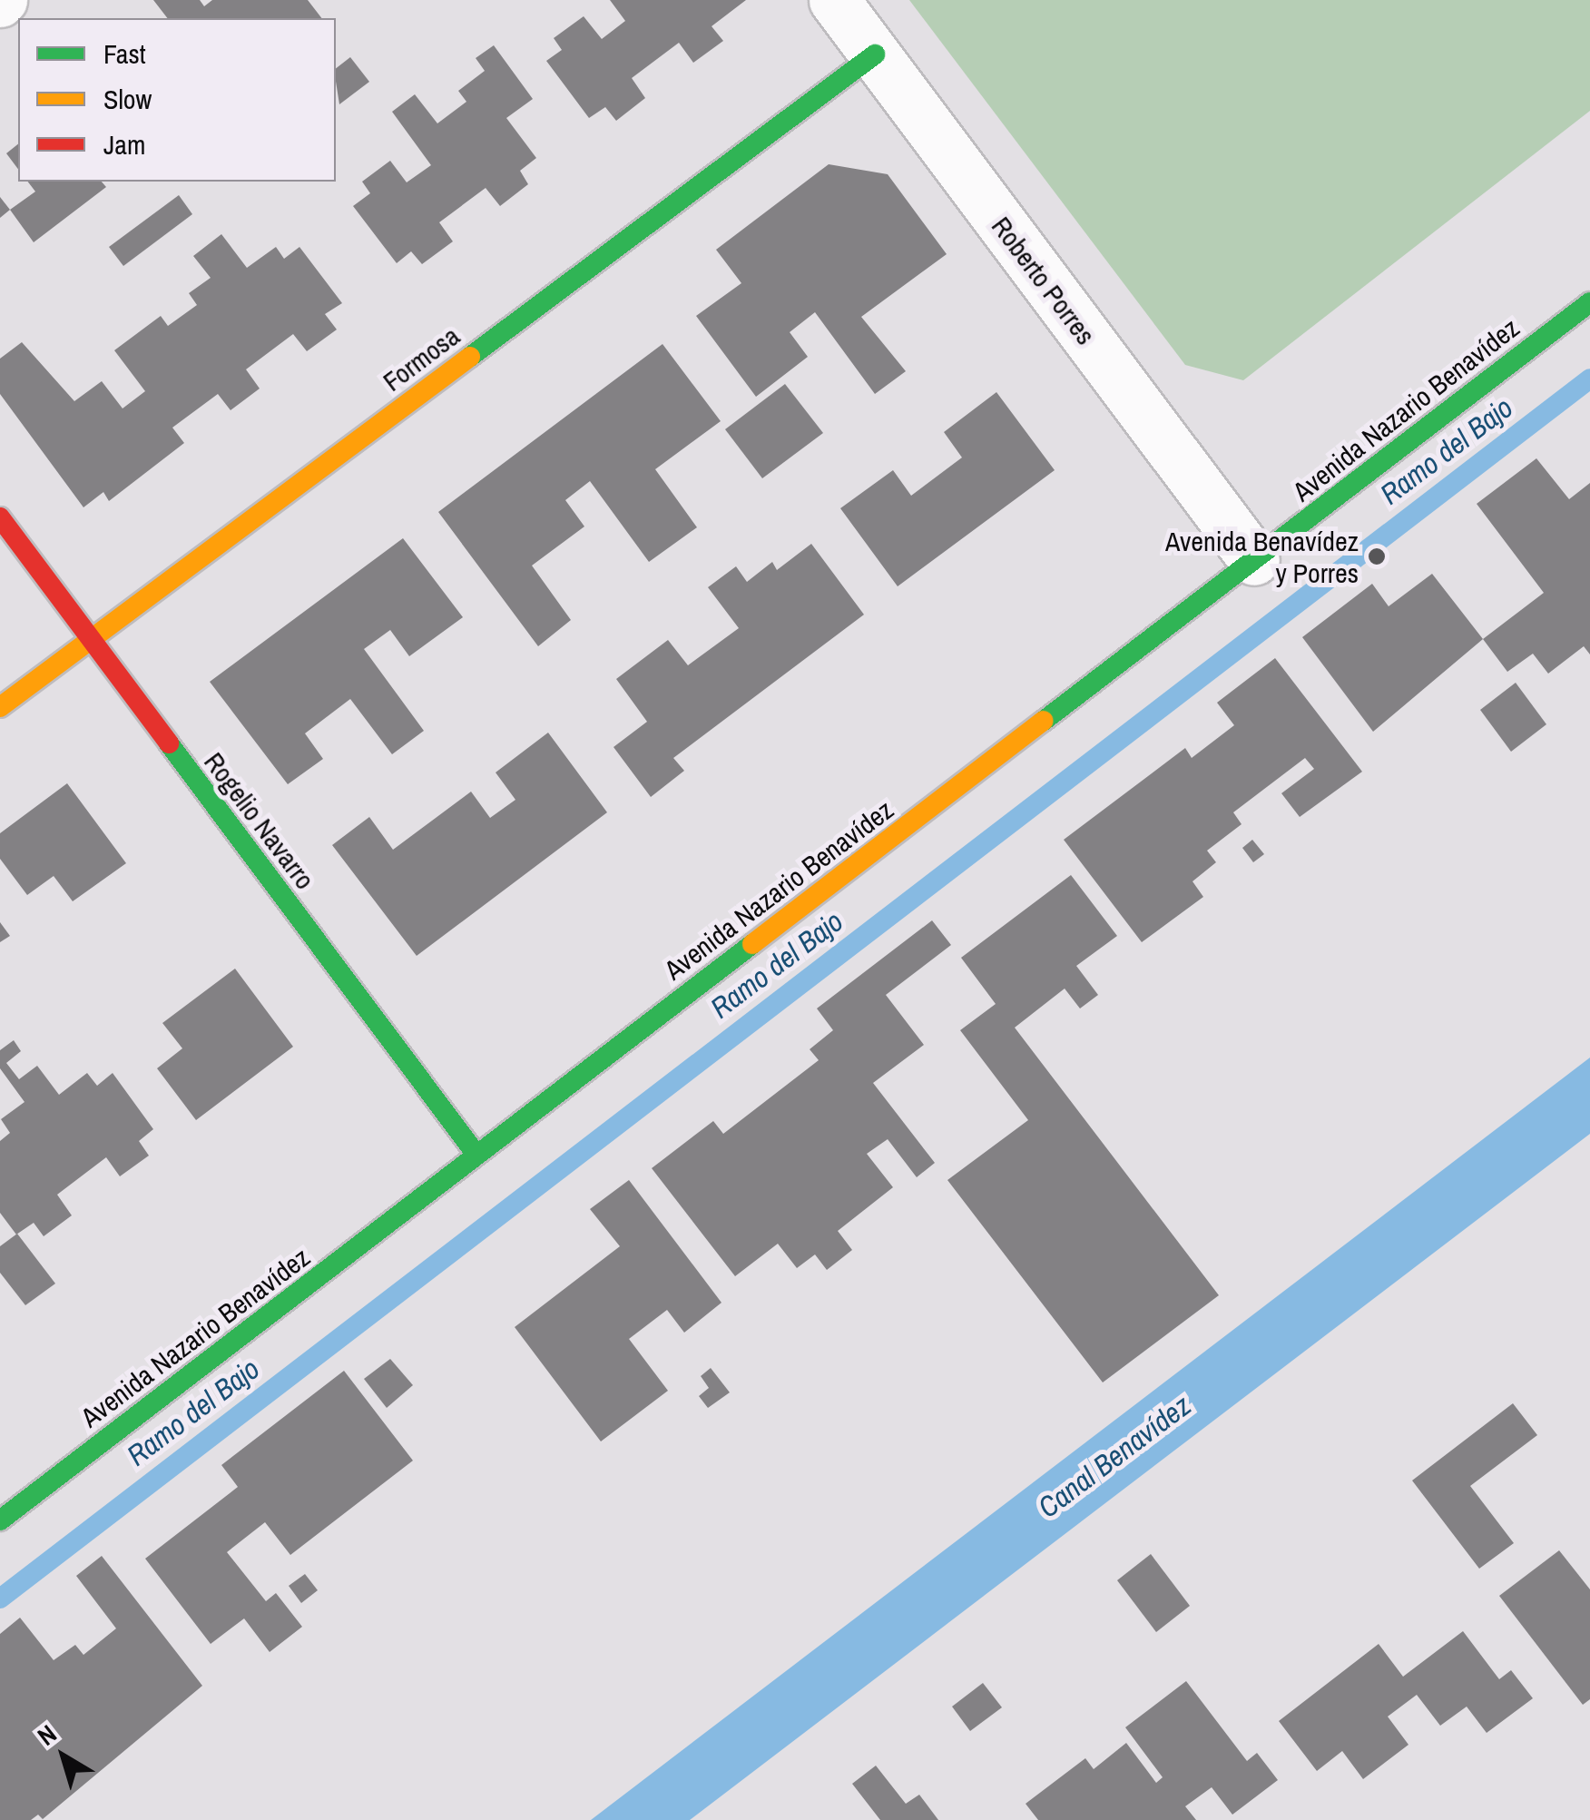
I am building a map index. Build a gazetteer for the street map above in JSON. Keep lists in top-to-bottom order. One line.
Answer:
{"streets":{"main road":["Formosa","Avenida Nazario Benavídez","Rogelio Navarro"],"street":["Roberto Porres"]},"crossings":[["Roberto Porres","Formosa"],["Roberto Porres","Avenida Nazario Benavídez"],["Formosa","Rogelio Navarro"],["Avenida Nazario Benavídez","Rogelio Navarro"]],"water":["Ramo del Bajo","Canal Benavídez"],"places":["Avenida Benavídez y Porres"],"legend":["Fast","Slow","Jam"],"north":"top left"}
